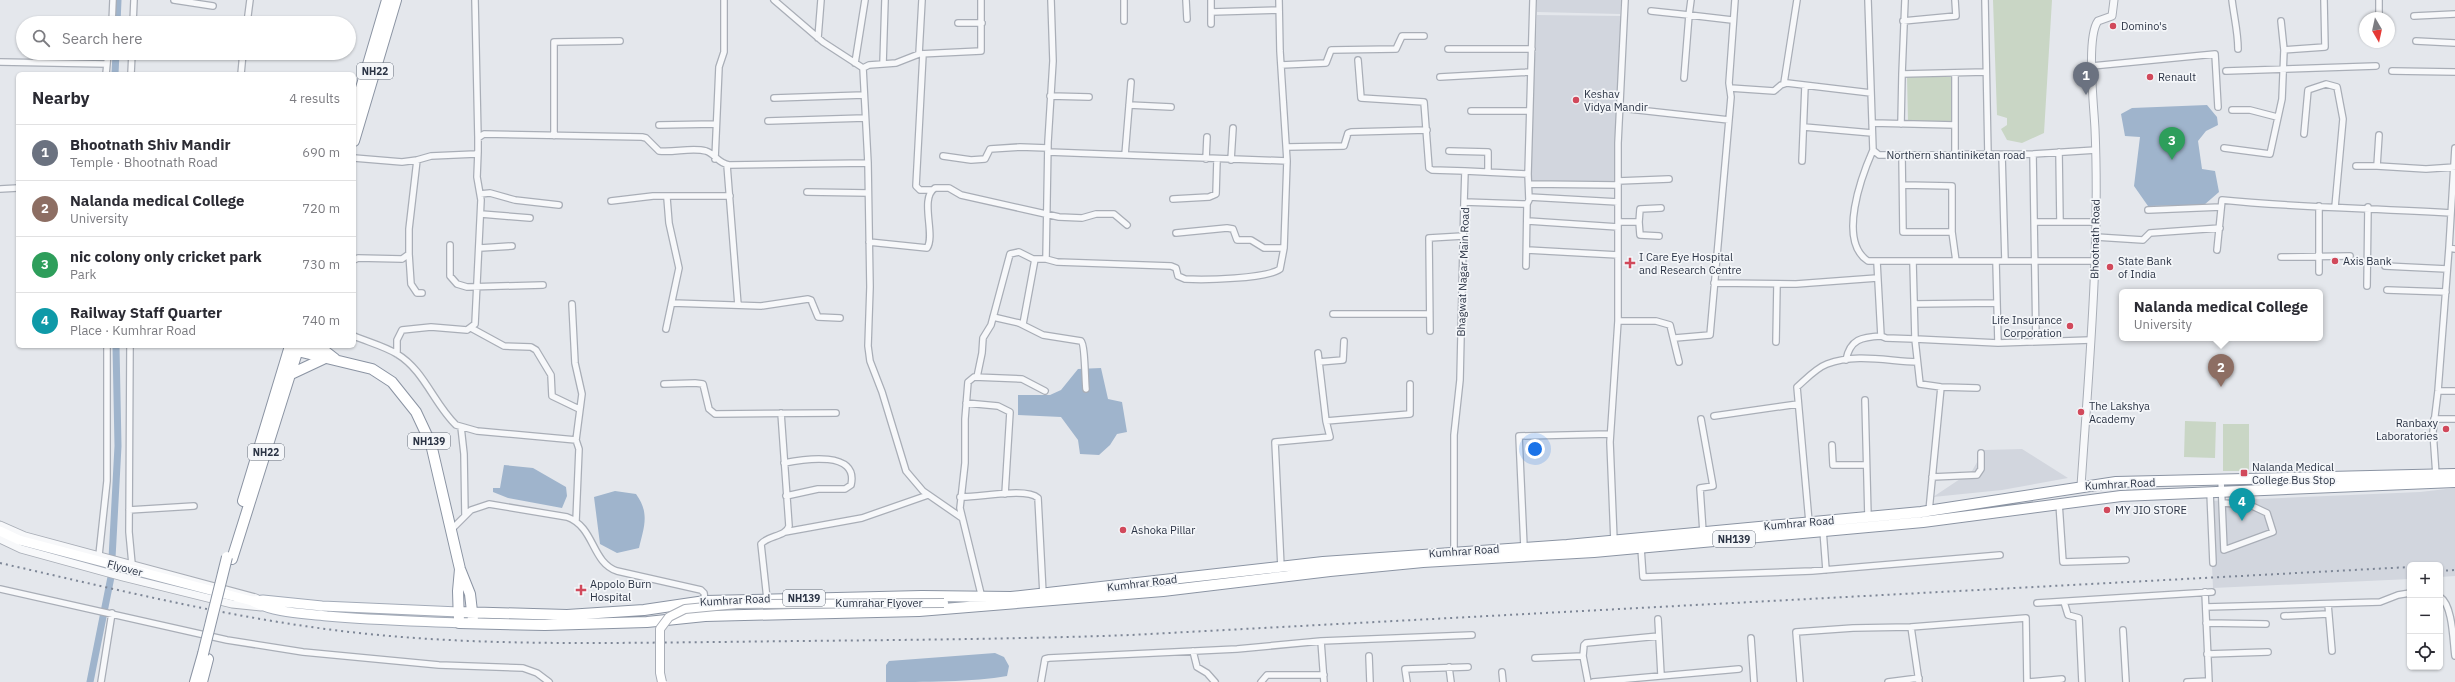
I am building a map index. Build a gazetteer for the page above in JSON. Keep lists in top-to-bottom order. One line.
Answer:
{"streets":{"highway":["NH22","NH139","Kumhrar Road"],"main road":["Flyover","Kumrahar Flyover"],"street":["Northern shantiniketan road","Bhootnath Road","Bhagwat Nagar Main Road"]},"crossings":[["NH22","NH139"],["Northern shantiniketan road","Bhootnath Road"],["Bhootnath Road","Kumhrar Road"],["Bhagwat Nagar Main Road","Kumhrar Road"],["NH139","Kumhrar Road"]],"places":{"other":["Domino's","Renault","Keshav Vidya Mandir","Axis Bank","State Bank of India","Life Insurance Corporation","The Lakshya Academy","Ranbaxy Laboratories","MY JIO STORE","Ashoka Pillar"],"health":["I Care Eye Hospital and Research Centre","Appolo Burn Hospital"],"transit":["Nalanda Medical College Bus Stop"]},"north":"bottom","page":{"search":"Search here","pins":["1","3","2","4"],"heading":["Nearby","4 results"],"list":[{"mark":"1","name":"Bhootnath Shiv Mandir","note":"Temple · Bhootnath Road","value":"690 m"},{"mark":"2","name":"Nalanda medical College","note":"University","value":"720 m"},{"mark":"3","name":"nic colony only cricket park","note":"Park","value":"730 m"},{"mark":"4","name":"Railway Staff Quarter","note":"Place · Kumhrar Road","value":"740 m"}],"popup":["Nalanda medical College","University"],"map_buttons":["+","−"]}}
